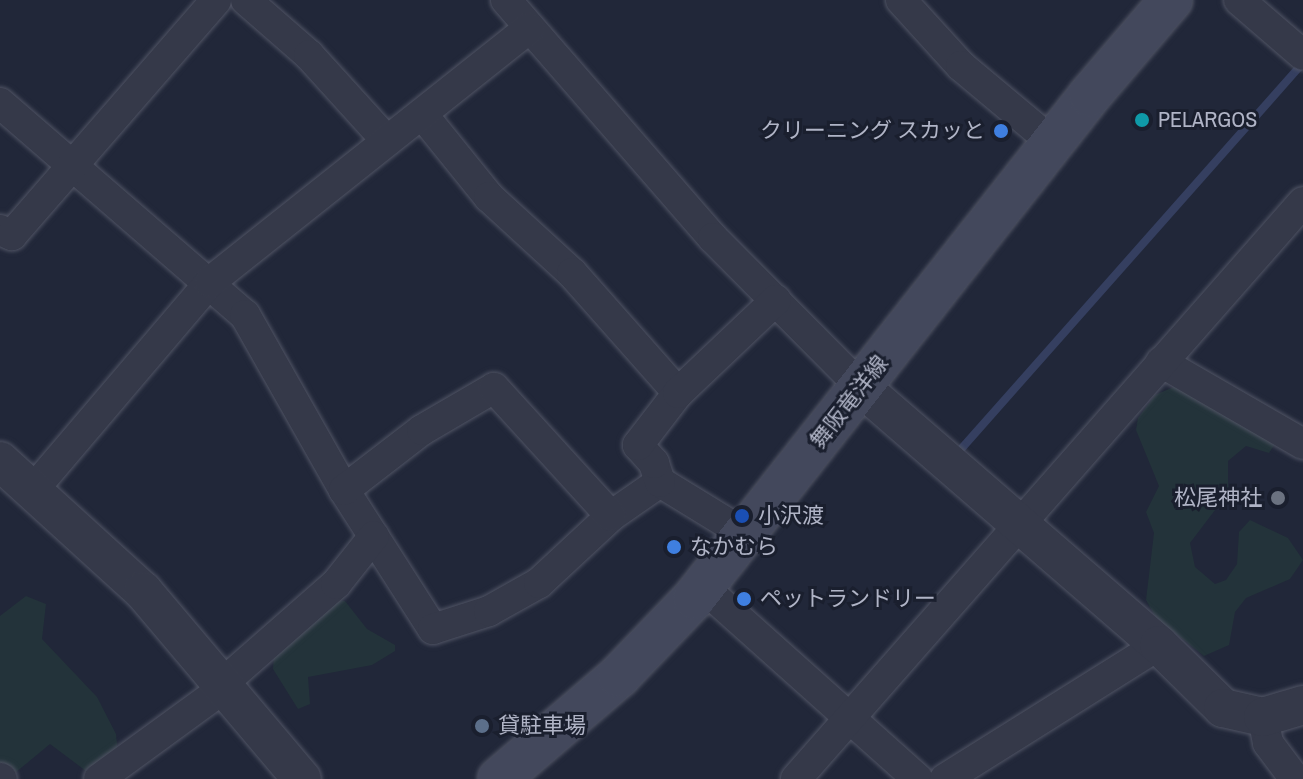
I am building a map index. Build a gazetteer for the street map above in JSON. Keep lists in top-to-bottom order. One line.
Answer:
{"streets":{"main road":["舞阪竜洋線"]},"places":["PELARGOS","クリーニング スカッと","松尾神社","小沢渡","なかむら","ペットランドリー","貸駐車場"]}
